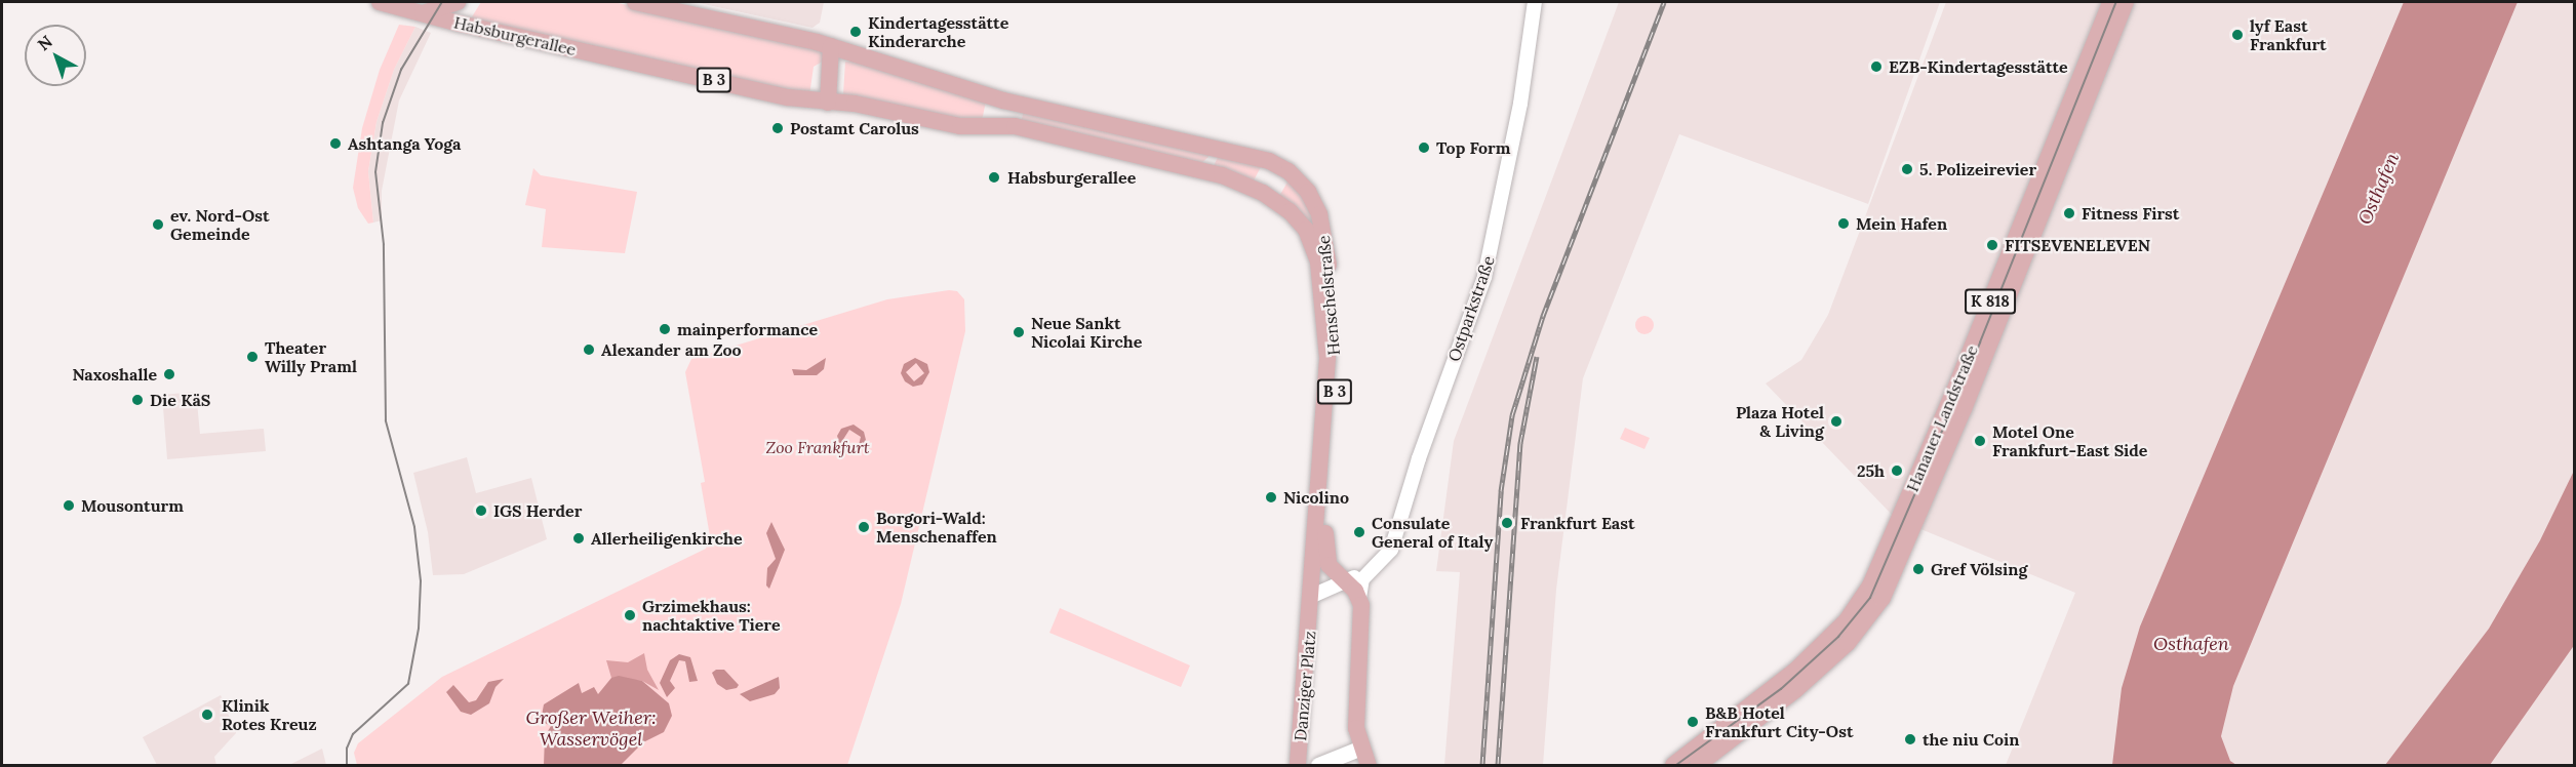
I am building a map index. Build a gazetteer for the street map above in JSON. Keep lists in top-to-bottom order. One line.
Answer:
{"streets":{"main road":["Habsburgerallee","B 3","Henschelstraße","K 818","Hanauer Landstraße","Danziger Platz"],"street":["Ostparkstraße"]},"crossings":[["Habsburgerallee","Henschelstraße"],["B 3","Henschelstraße"],["B 3","Ostparkstraße"],["Henschelstraße","Ostparkstraße"],["Henschelstraße","Danziger Platz"]],"water":["Osthafen","Großer Weiher: Wasservögel"],"parks":["Zoo Frankfurt"],"places":["Kindertagesstätte Kinderarche","lyf East Frankfurt","EZB-Kindertagesstätte","Postamt Carolus","Ashtanga Yoga","Top Form","5. Polizeirevier","Habsburgerallee","Fitness First","Mein Hafen","ev. Nord-Ost Gemeinde","FITSEVENELEVEN","mainperformance","Neue Sankt Nicolai Kirche","Alexander am Zoo","Theater Willy Praml","Naxoshalle","Die KäS","Plaza Hotel & Living","Motel One Frankfurt-East Side","25h","Nicolino","Mousonturm","IGS Herder","Frankfurt East","Borgori-Wald: Menschenaffen","Consulate General of Italy","Allerheiligenkirche","Gref Völsing","Grzimekhaus: nachtaktive Tiere","Klinik Rotes Kreuz","B&B Hotel Frankfurt City-Ost","the niu Coin"],"north":"top left"}
